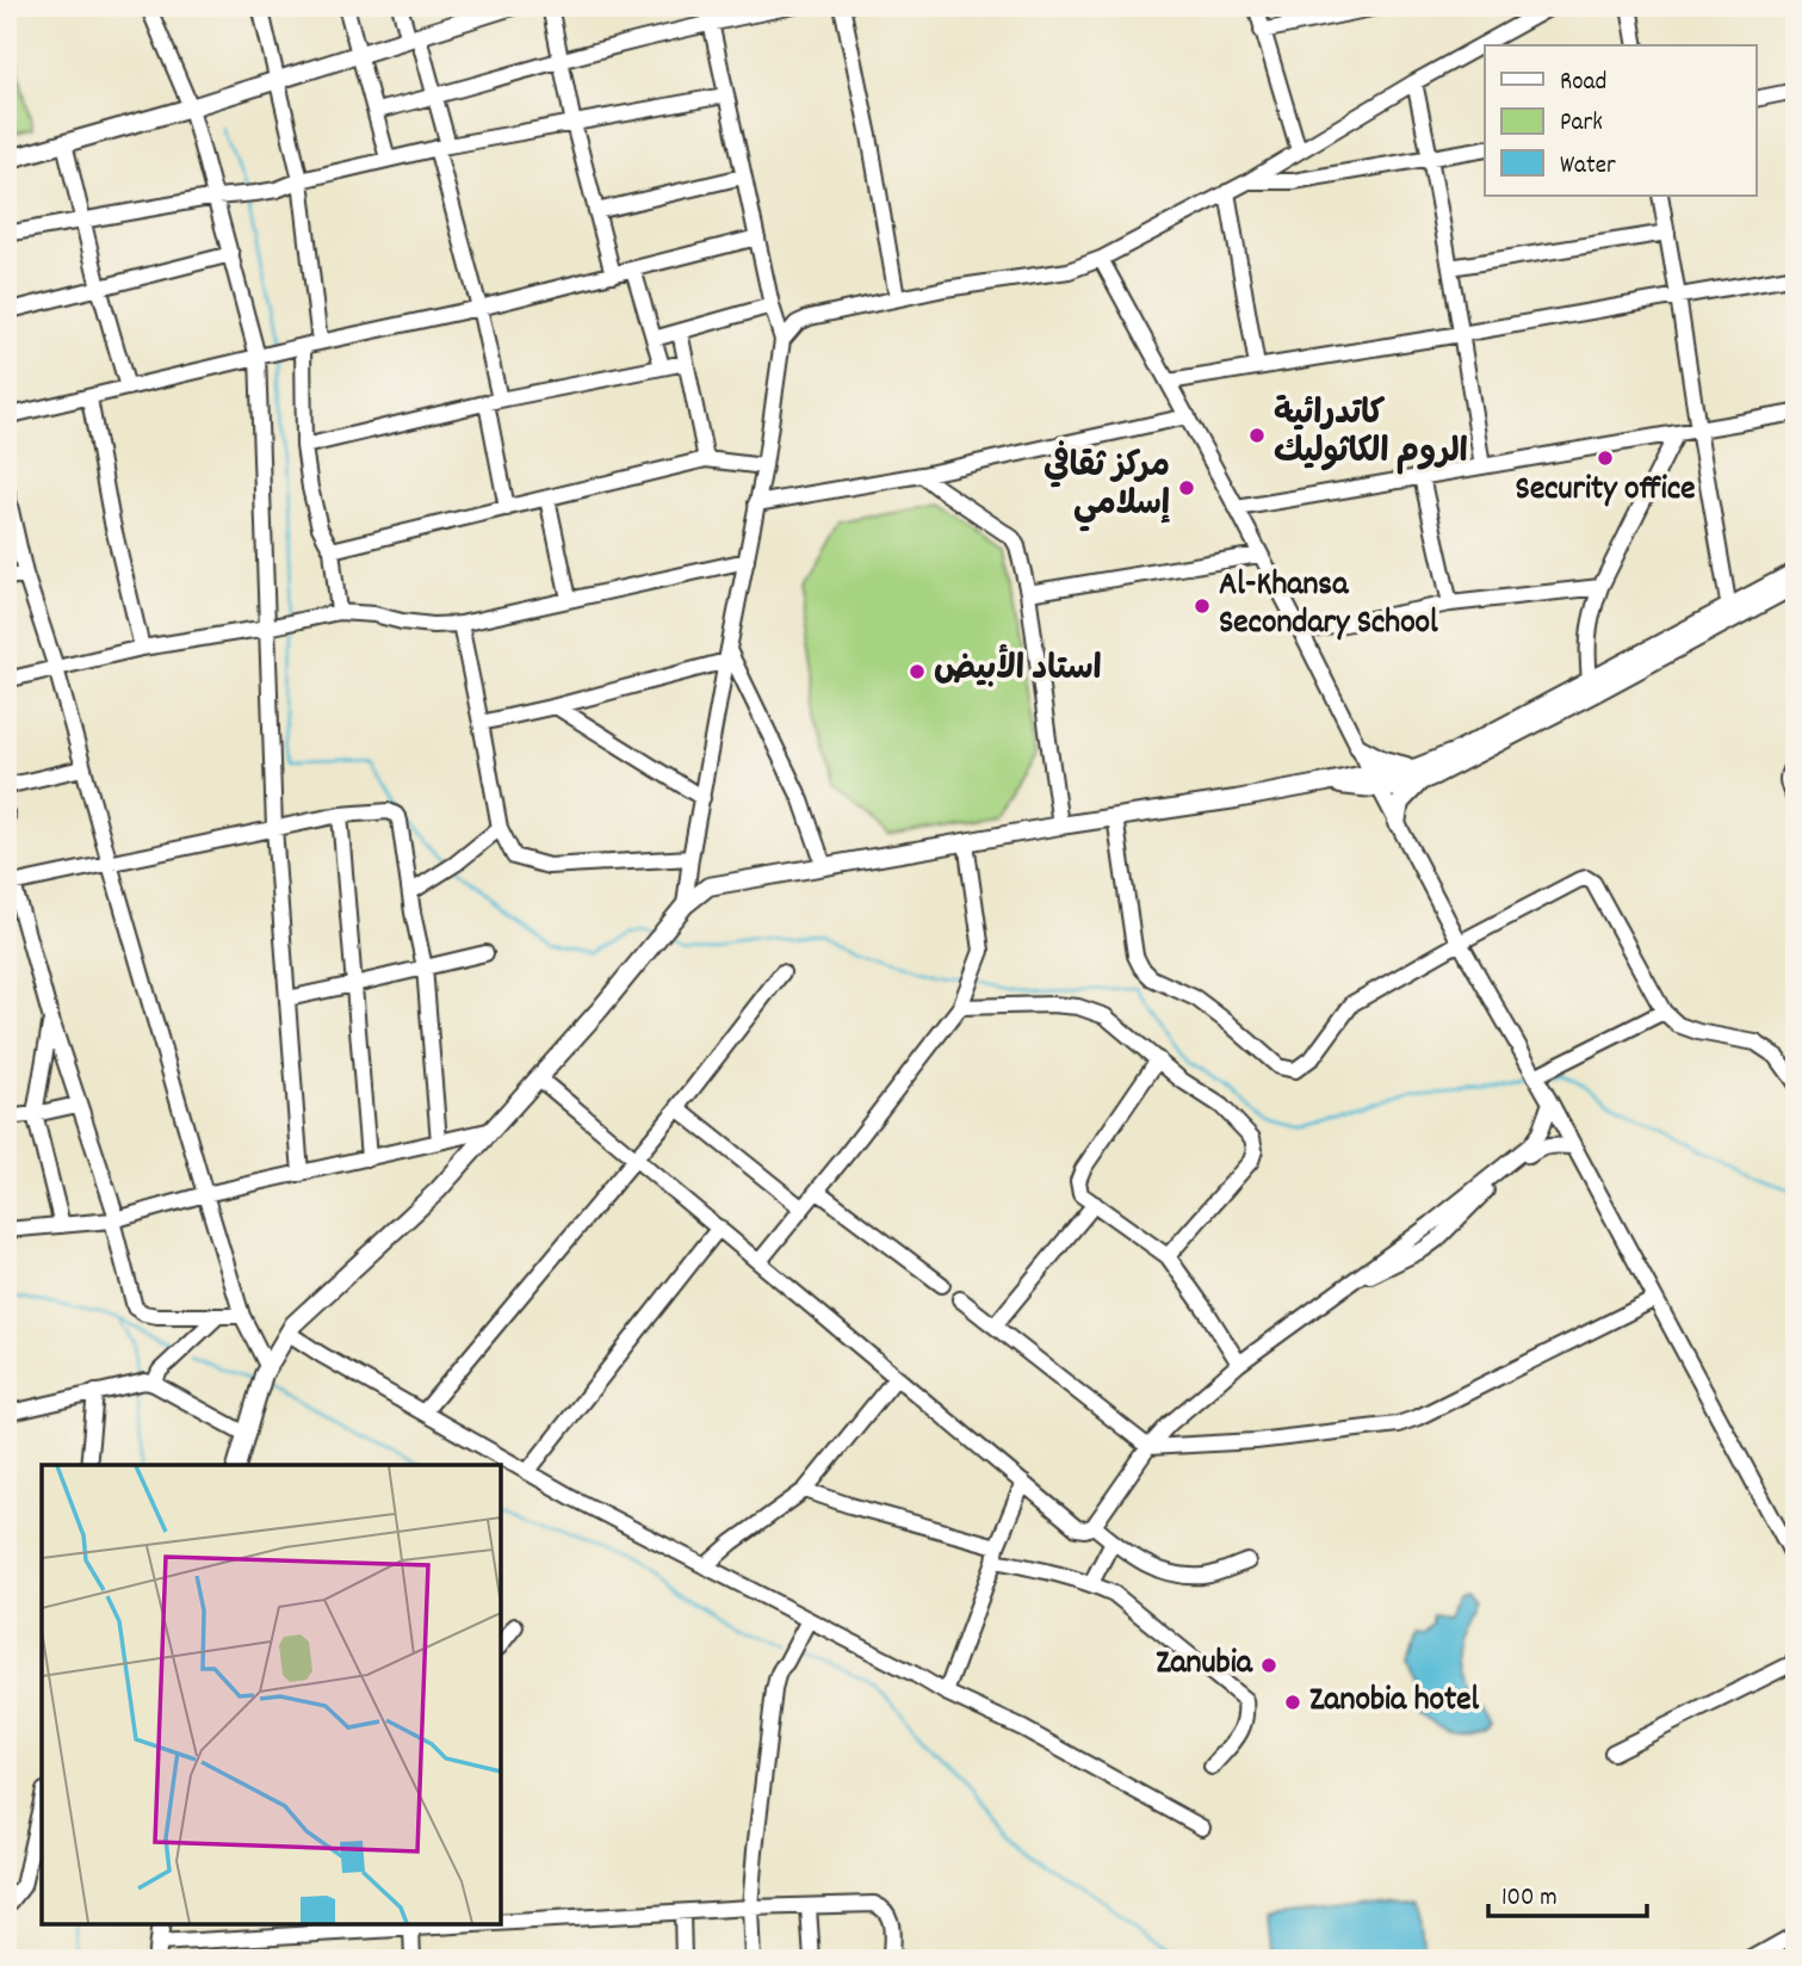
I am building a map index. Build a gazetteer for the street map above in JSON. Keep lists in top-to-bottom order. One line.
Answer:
{"places":["كاتدرائية الروم الكاثوليك","Security office","مركز ثقافي إسلامي","Al-Khansa Secondary School","استاد الأبيض","Zanubia","Zanobia hotel"],"legend":["Road","Park","Water"],"scale_bar":"100 m"}
